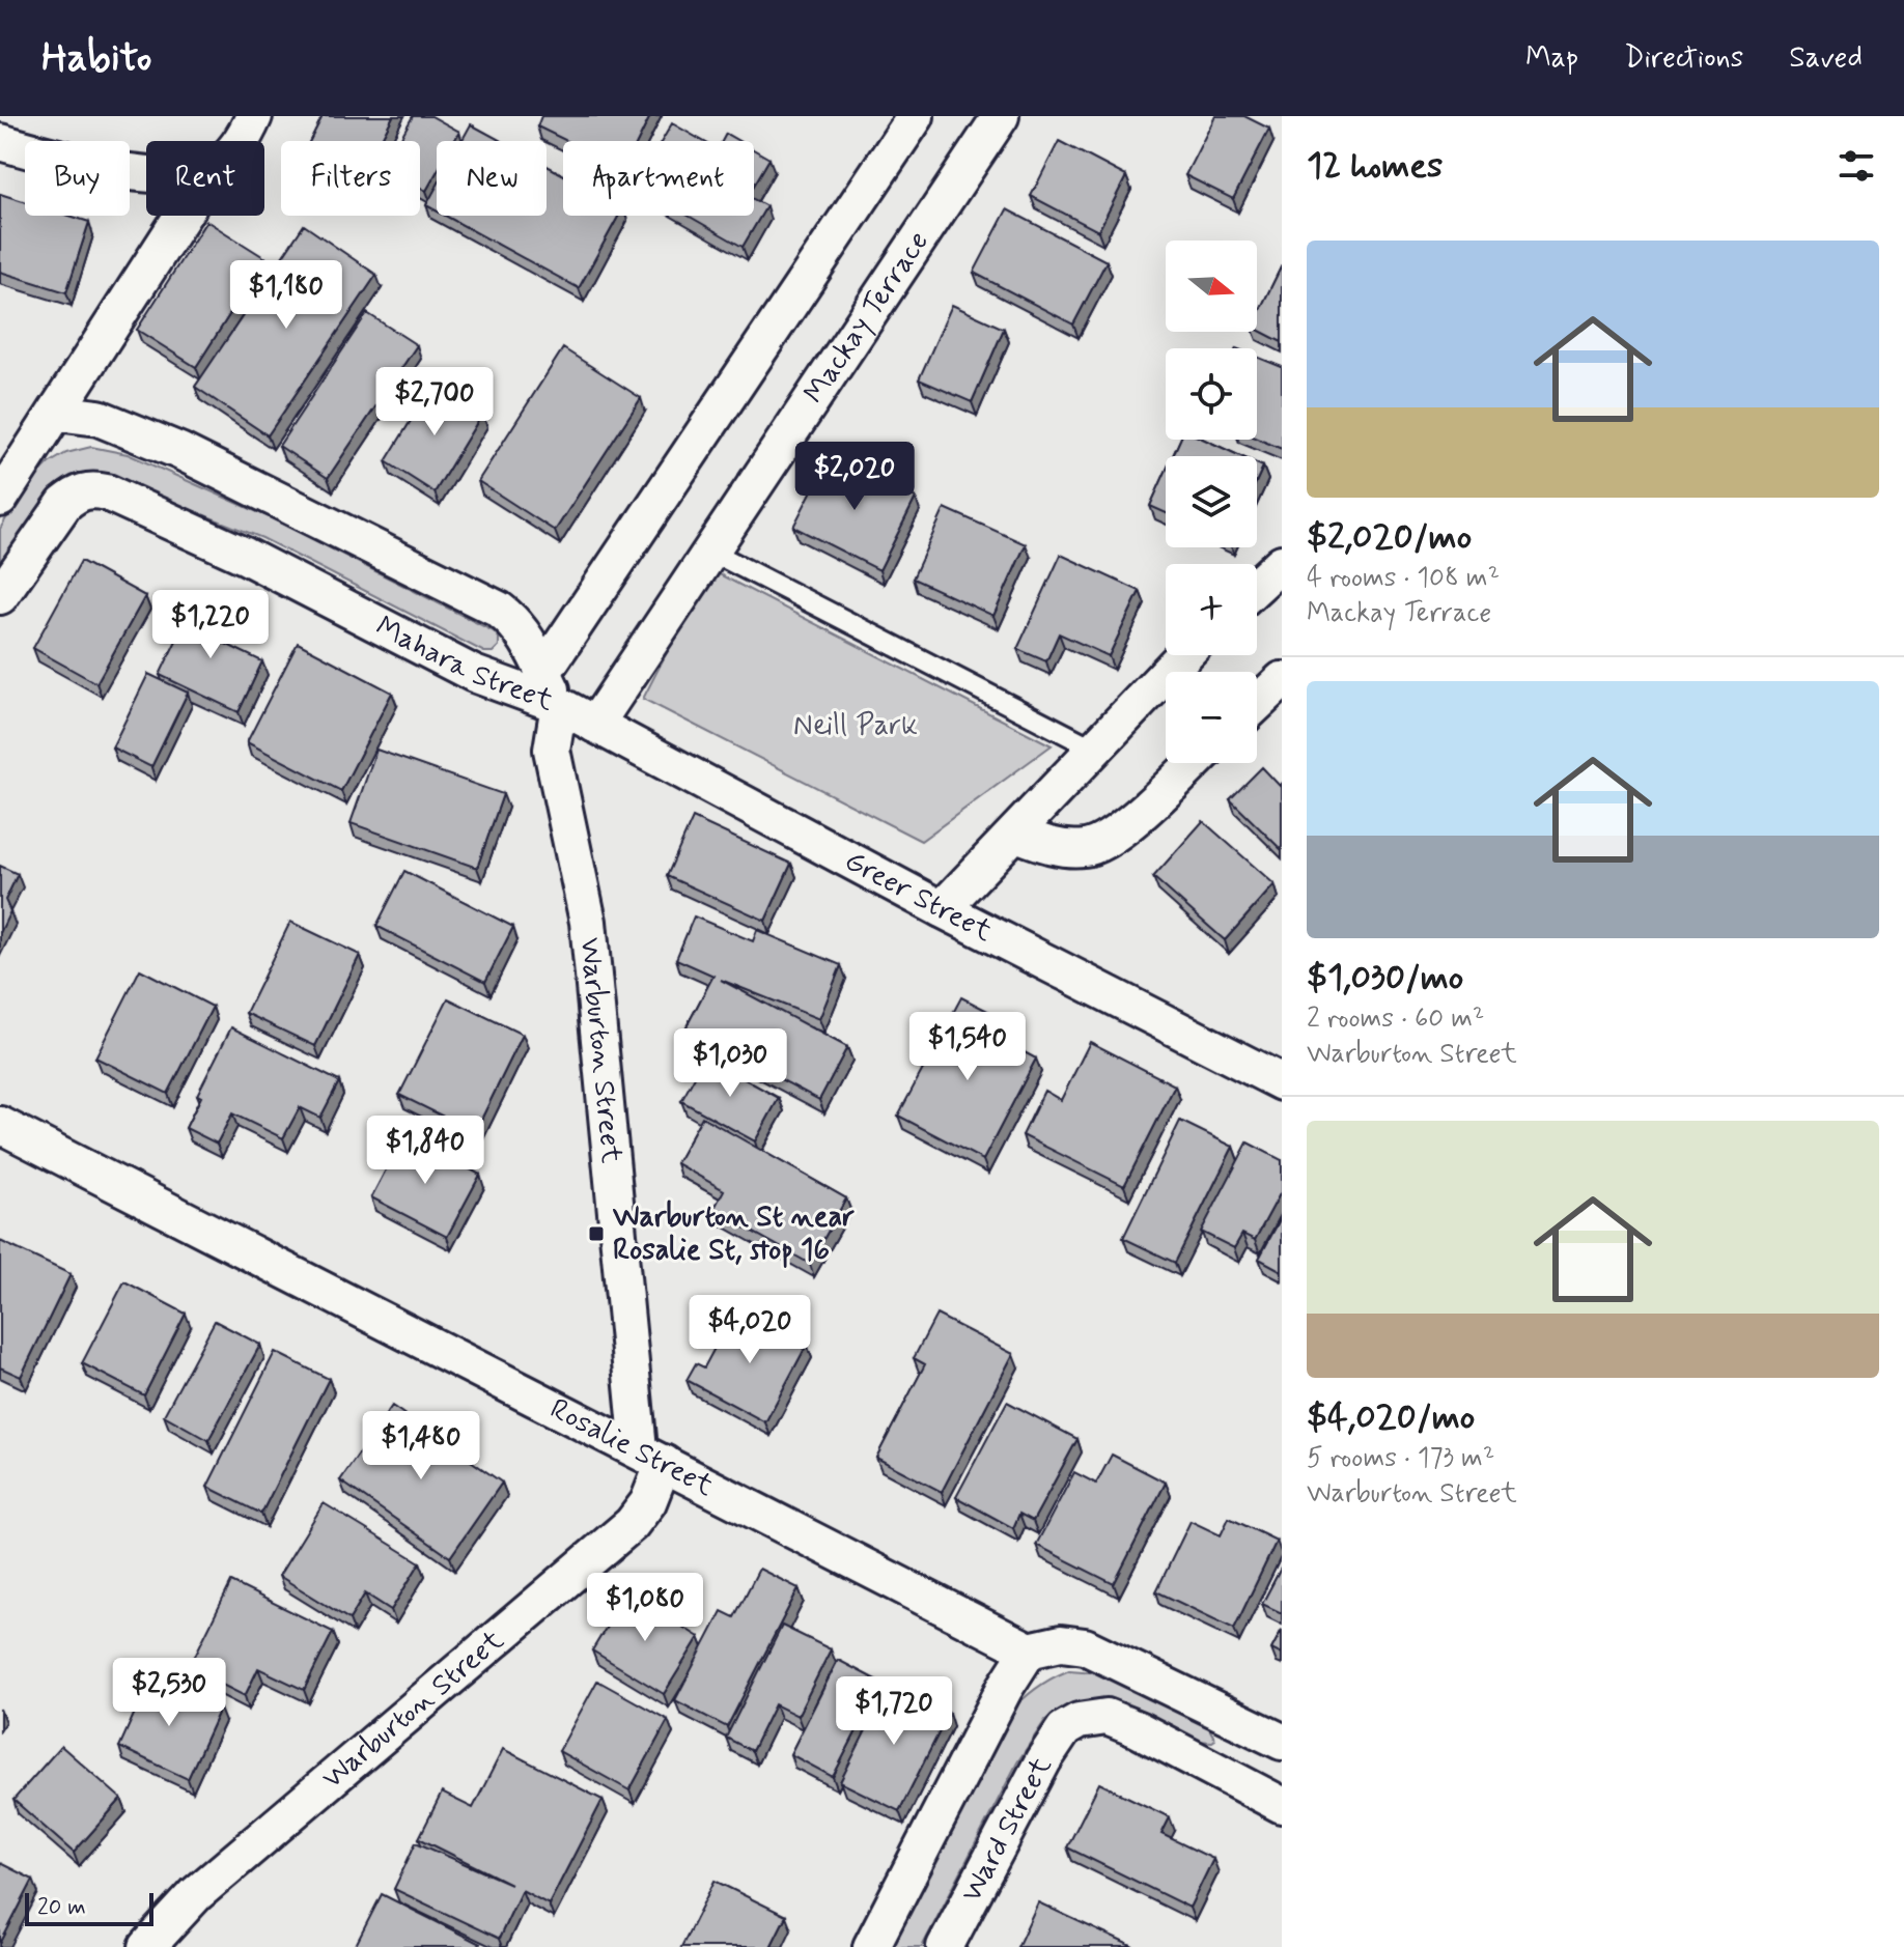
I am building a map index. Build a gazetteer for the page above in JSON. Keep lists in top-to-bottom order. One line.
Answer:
{"streets":{"street":["Mackay Terrace","Mahara Street","Greer Street","Warburton Street","Rosalie Street","Ward Street"]},"crossings":[["Mackay Terrace","Greer Street"],["Mahara Street","Greer Street"],["Mahara Street","Warburton Street"],["Greer Street","Warburton Street"],["Warburton Street","Rosalie Street"]],"parks":["Neill Park"],"places":{"transit":["Warburton St near Rosalie St, stop 16"]},"scale_bar":"20 m","north":"right","page":{"header":"Habito","nav":["Map","Directions","Saved"],"heading":"12 homes","chip":["Buy","Rent","Filters","New","Apartment"],"list":[{"name":"$2,020/mo","note":"4 rooms · 108 m² · Mackay Terrace"},{"name":"$1,030/mo","note":"2 rooms · 60 m² · Warburton Street"},{"name":"$4,020/mo","note":"5 rooms · 173 m² · Warburton Street"}],"map_buttons":["+","−"],"price":["$1,180","$2,700","$2,020","$1,220","$1,540","$1,030","$1,840","$4,020","$1,480","$1,080","$2,530","$1,720"],"scale":"20 m"}}
